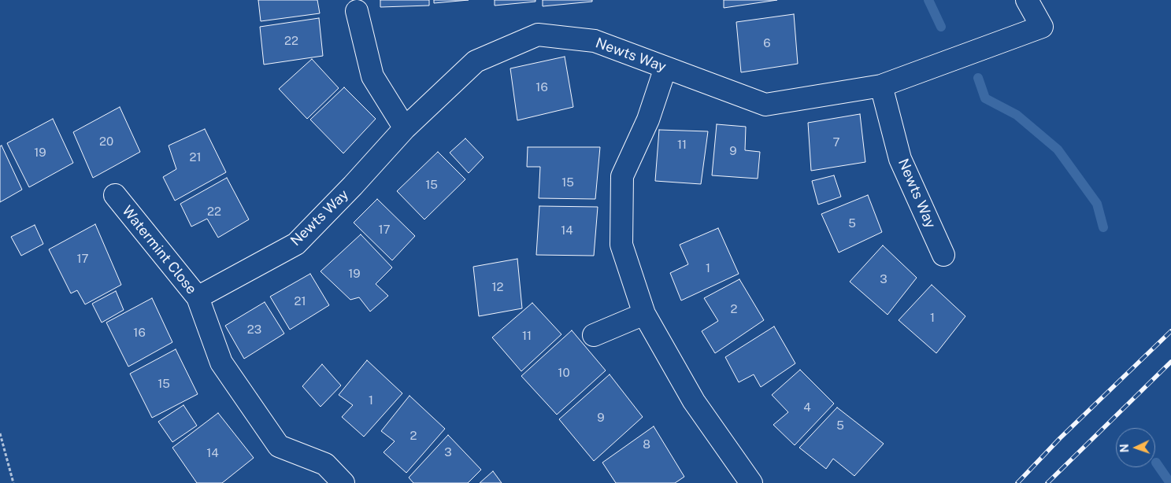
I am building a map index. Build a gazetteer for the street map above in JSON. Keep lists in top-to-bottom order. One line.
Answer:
{"streets":{"street":["Newts Way","Watermint Close"]},"crossings":[["Newts Way","Watermint Close"]],"house_numbers":["22","6","16","20","7","11","9","19","21","15","15","22","5","17","14","17","1","19","3","12","21","2","1","23","16","11","10","15","1","4","9","5","2","8","3","14"],"north":"left"}
